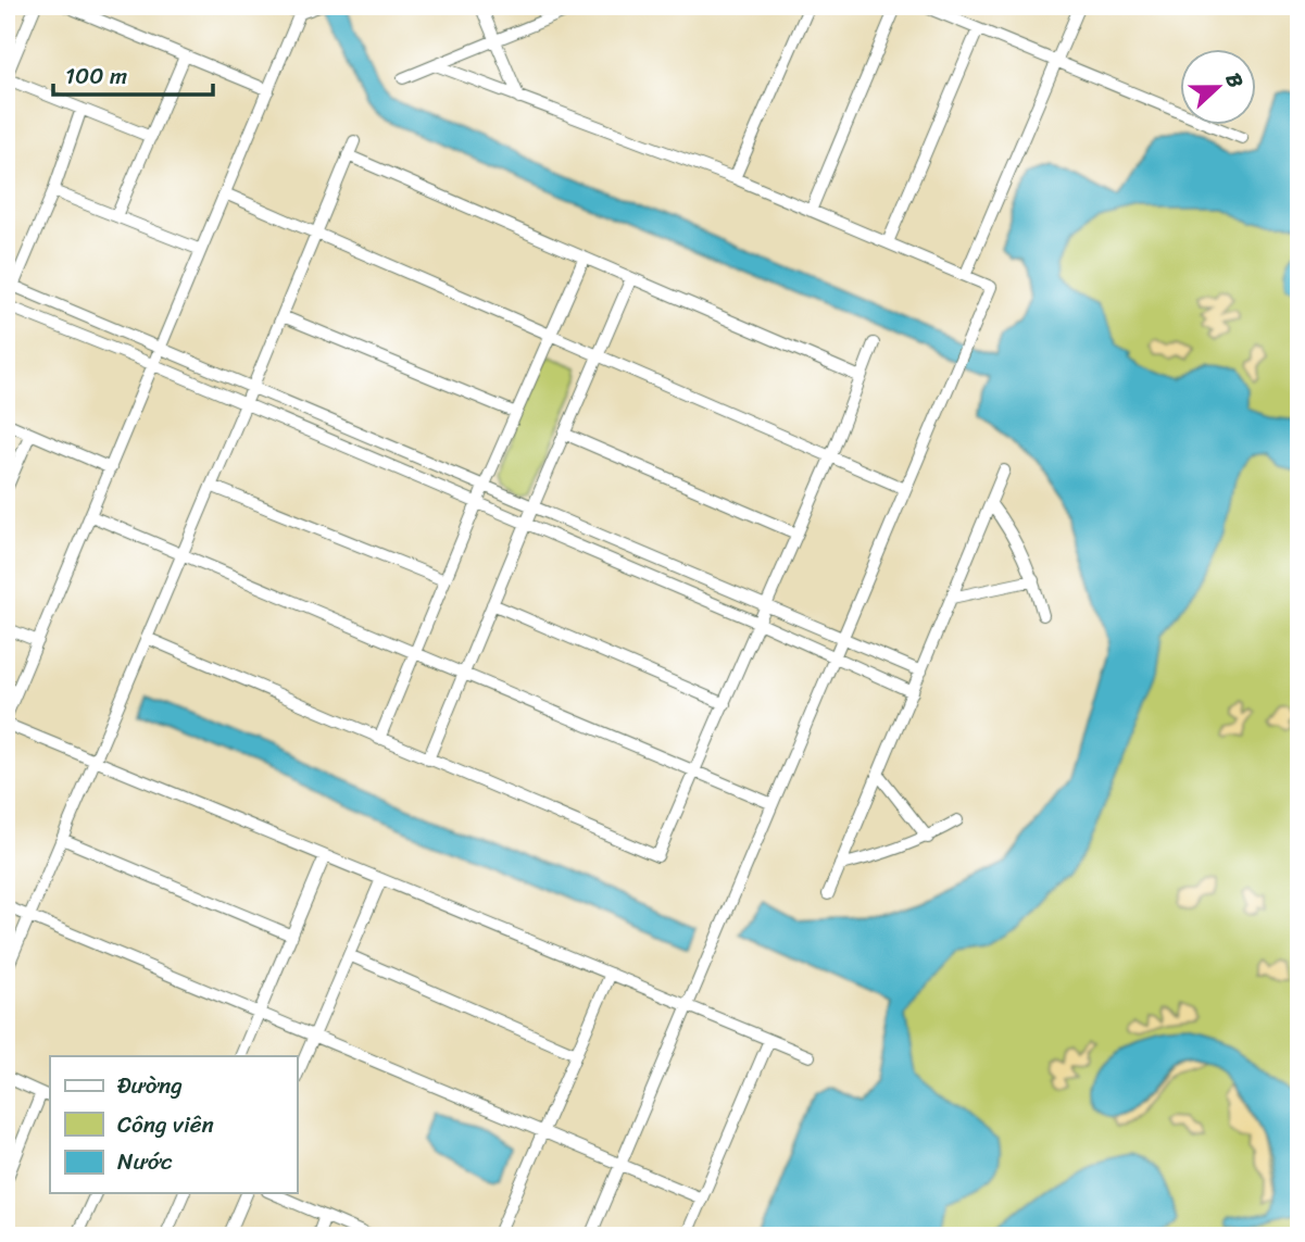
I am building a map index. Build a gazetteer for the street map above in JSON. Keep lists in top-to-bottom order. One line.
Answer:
{"legend":["Đường","Công viên","Nước"],"scale_bar":"100 m","north":"right"}
